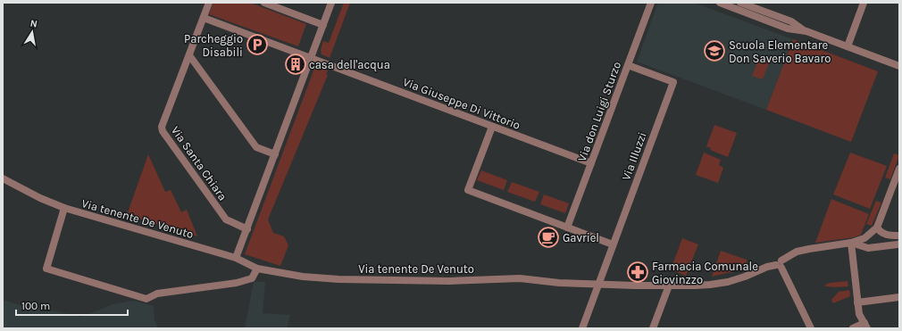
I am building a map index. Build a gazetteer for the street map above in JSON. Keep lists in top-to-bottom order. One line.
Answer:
{"streets":{"street":["Via Giuseppe Di Vittorio","Via don Luigi Sturzo","Via Illuzzi","Via Santa Chiara","Via tenente De Venuto"]},"crossings":[["Via Giuseppe Di Vittorio","Via don Luigi Sturzo"],["Via don Luigi Sturzo","Via Illuzzi"],["Via Illuzzi","Via tenente De Venuto"]],"places":{"parking":["Parcheggio Disabili"],"school or university":["Scuola Elementare Don Saverio Bavaro"],"building":["casa dell'acqua"],"cafe":["Gavriel"],"pharmacy":["Farmacia Comunale Giovinzzo"]},"scale_bar":"100 m","north":"top"}
